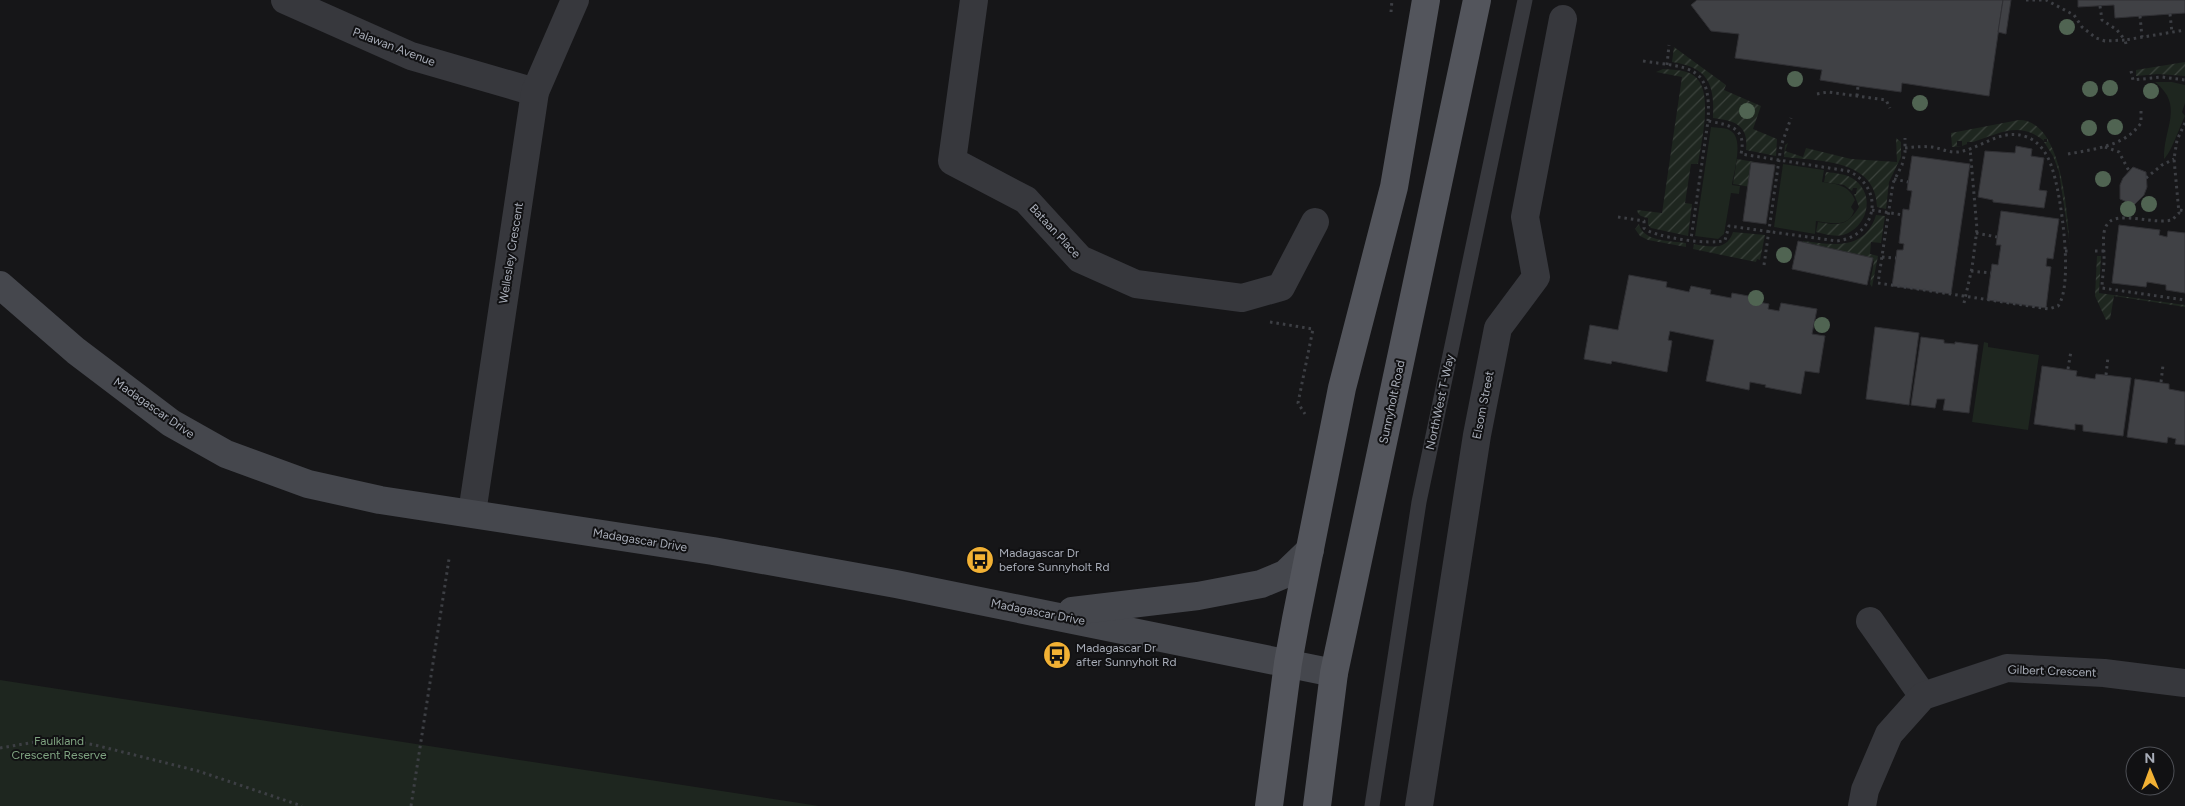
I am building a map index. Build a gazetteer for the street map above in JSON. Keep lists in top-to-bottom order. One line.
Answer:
{"streets":{"main road":["Sunnyholt Road"],"street":["Palawan Avenue","Bataan Place","Wellesley Crescent","Elsom Street","Madagascar Drive","Gilbert Crescent"],"lane":["NorthWest T-Way"]},"crossings":[["Palawan Avenue","Wellesley Crescent"],["Wellesley Crescent","Madagascar Drive"],["Sunnyholt Road","Madagascar Drive"]],"parks":["Faulkland Crescent Reserve"],"places":{"bus stop":["Madagascar Dr before Sunnyholt Rd","Madagascar Dr after Sunnyholt Rd"]},"north":"top"}
